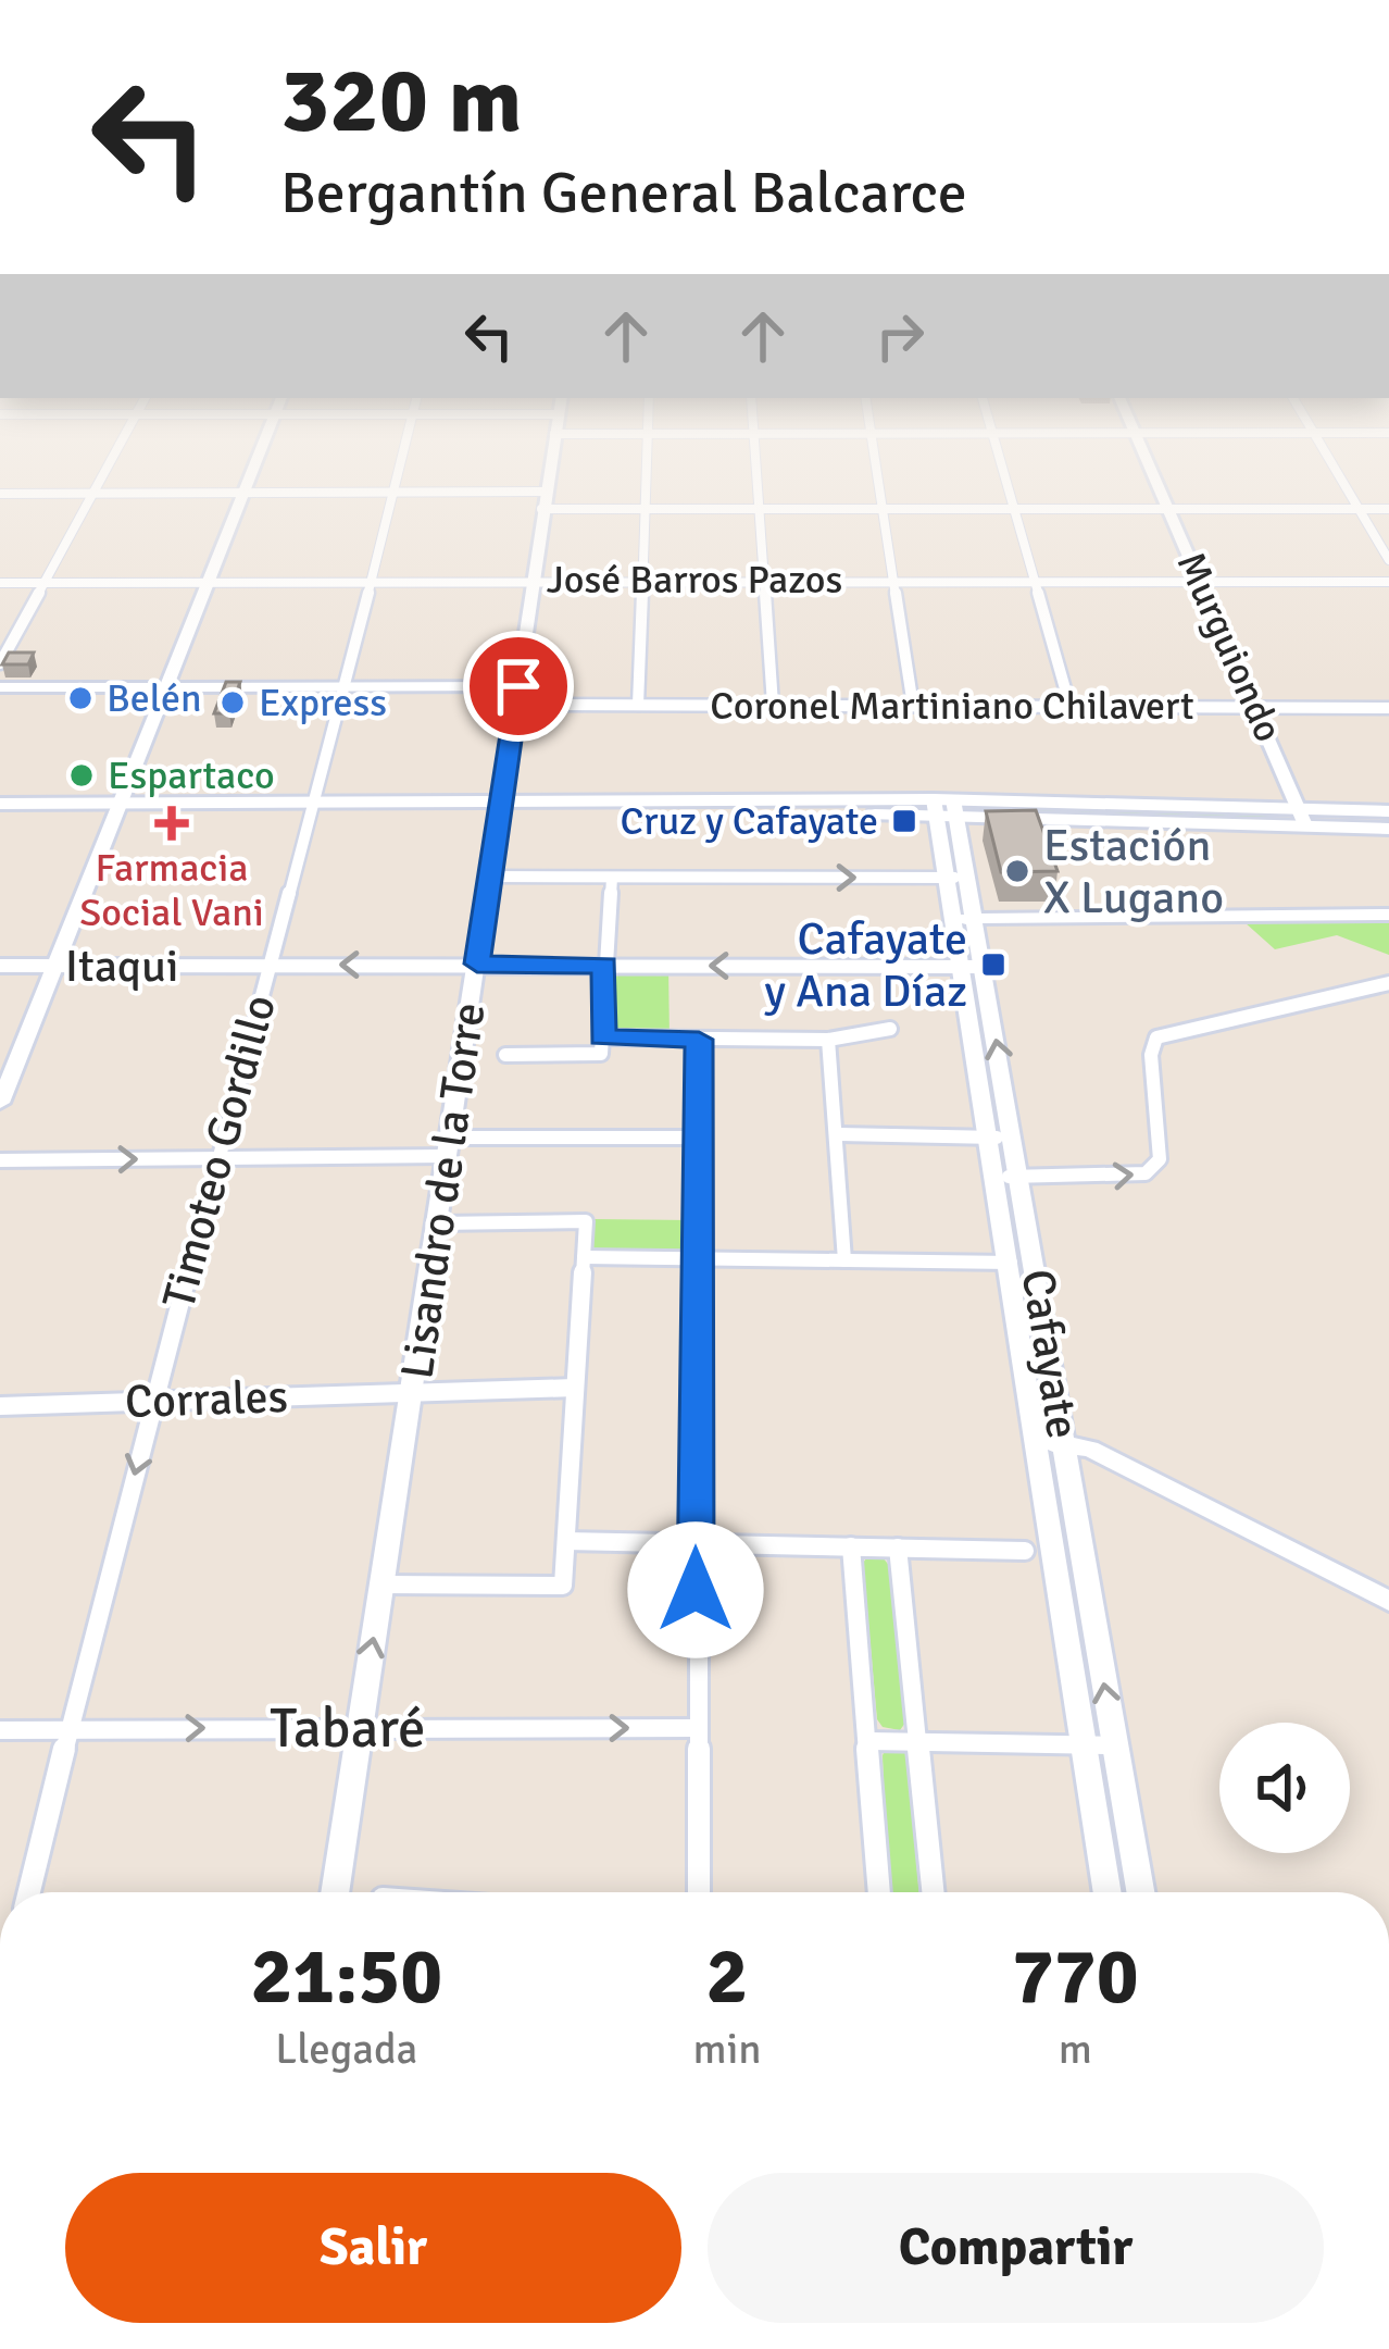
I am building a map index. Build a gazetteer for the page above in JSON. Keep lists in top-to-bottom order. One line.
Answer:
{"streets":{"street":["José Barros Pazos","Murguiondo","Coronel Martiniano Chilavert","Itaqui","Timoteo Gordillo","Lisandro de la Torre","Cafayate","Corrales","Tabaré"]},"crossings":[["José Barros Pazos","Murguiondo"],["José Barros Pazos","Timoteo Gordillo"],["José Barros Pazos","Lisandro de la Torre"],["Murguiondo","Coronel Martiniano Chilavert"],["Coronel Martiniano Chilavert","Lisandro de la Torre"],["Itaqui","Timoteo Gordillo"],["Itaqui","Lisandro de la Torre"],["Itaqui","Cafayate"],["Timoteo Gordillo","Corrales"],["Timoteo Gordillo","Tabaré"],["Lisandro de la Torre","Corrales"],["Lisandro de la Torre","Tabaré"]],"one_way":["Tabaré"],"places":{"other":["Belén","Express","Espartaco","Estación X Lugano"],"transit":["Cruz y Cafayate","Cafayate y Ana Díaz"],"health":["Farmacia Social Vani"]},"page":{"turn":["320 m","Bergantín General Balcarce"],"eta":["21:50","Llegada","2","min","770","m"],"buttons":["Salir","Compartir"]}}
